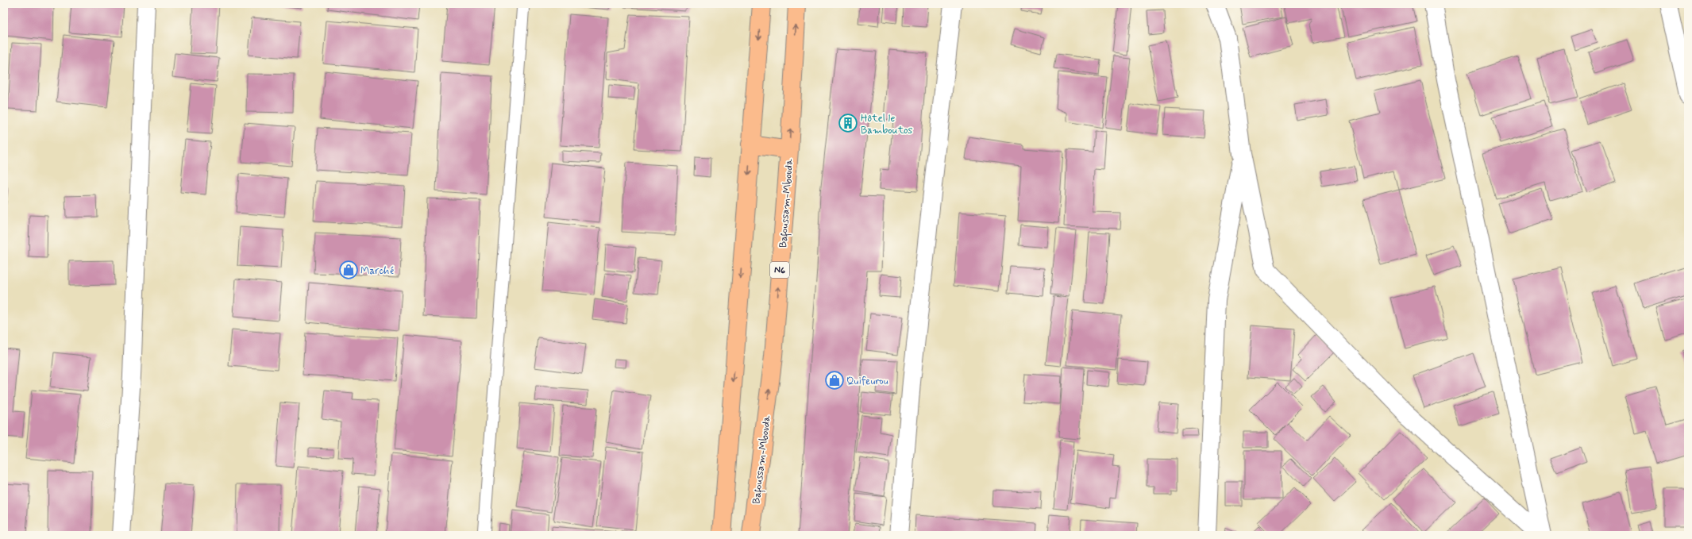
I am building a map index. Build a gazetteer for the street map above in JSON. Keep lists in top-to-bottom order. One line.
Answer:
{"streets":{"highway":["Bafoussam-Mbouda","N6"]},"places":{"building":["Hôtel le Bamboutos"],"shop":["Marché","Quifeurou"]}}
